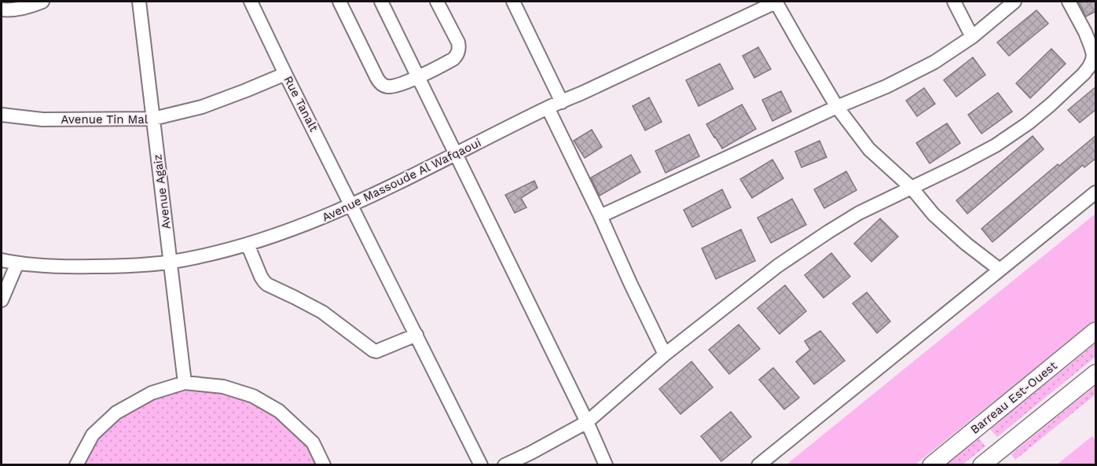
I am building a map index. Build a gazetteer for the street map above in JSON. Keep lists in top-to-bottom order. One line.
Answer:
{"streets":{"main road":["Barreau Est-Ouest"],"street":["Rue Tanalt","Avenue Tin Mal","Avenue Massoude Al Wafqaoui","Avenue Agaiz"]},"crossings":[["Rue Tanalt","Avenue Tin Mal"],["Rue Tanalt","Avenue Massoude Al Wafqaoui"],["Avenue Tin Mal","Avenue Agaiz"],["Avenue Massoude Al Wafqaoui","Avenue Agaiz"]]}
